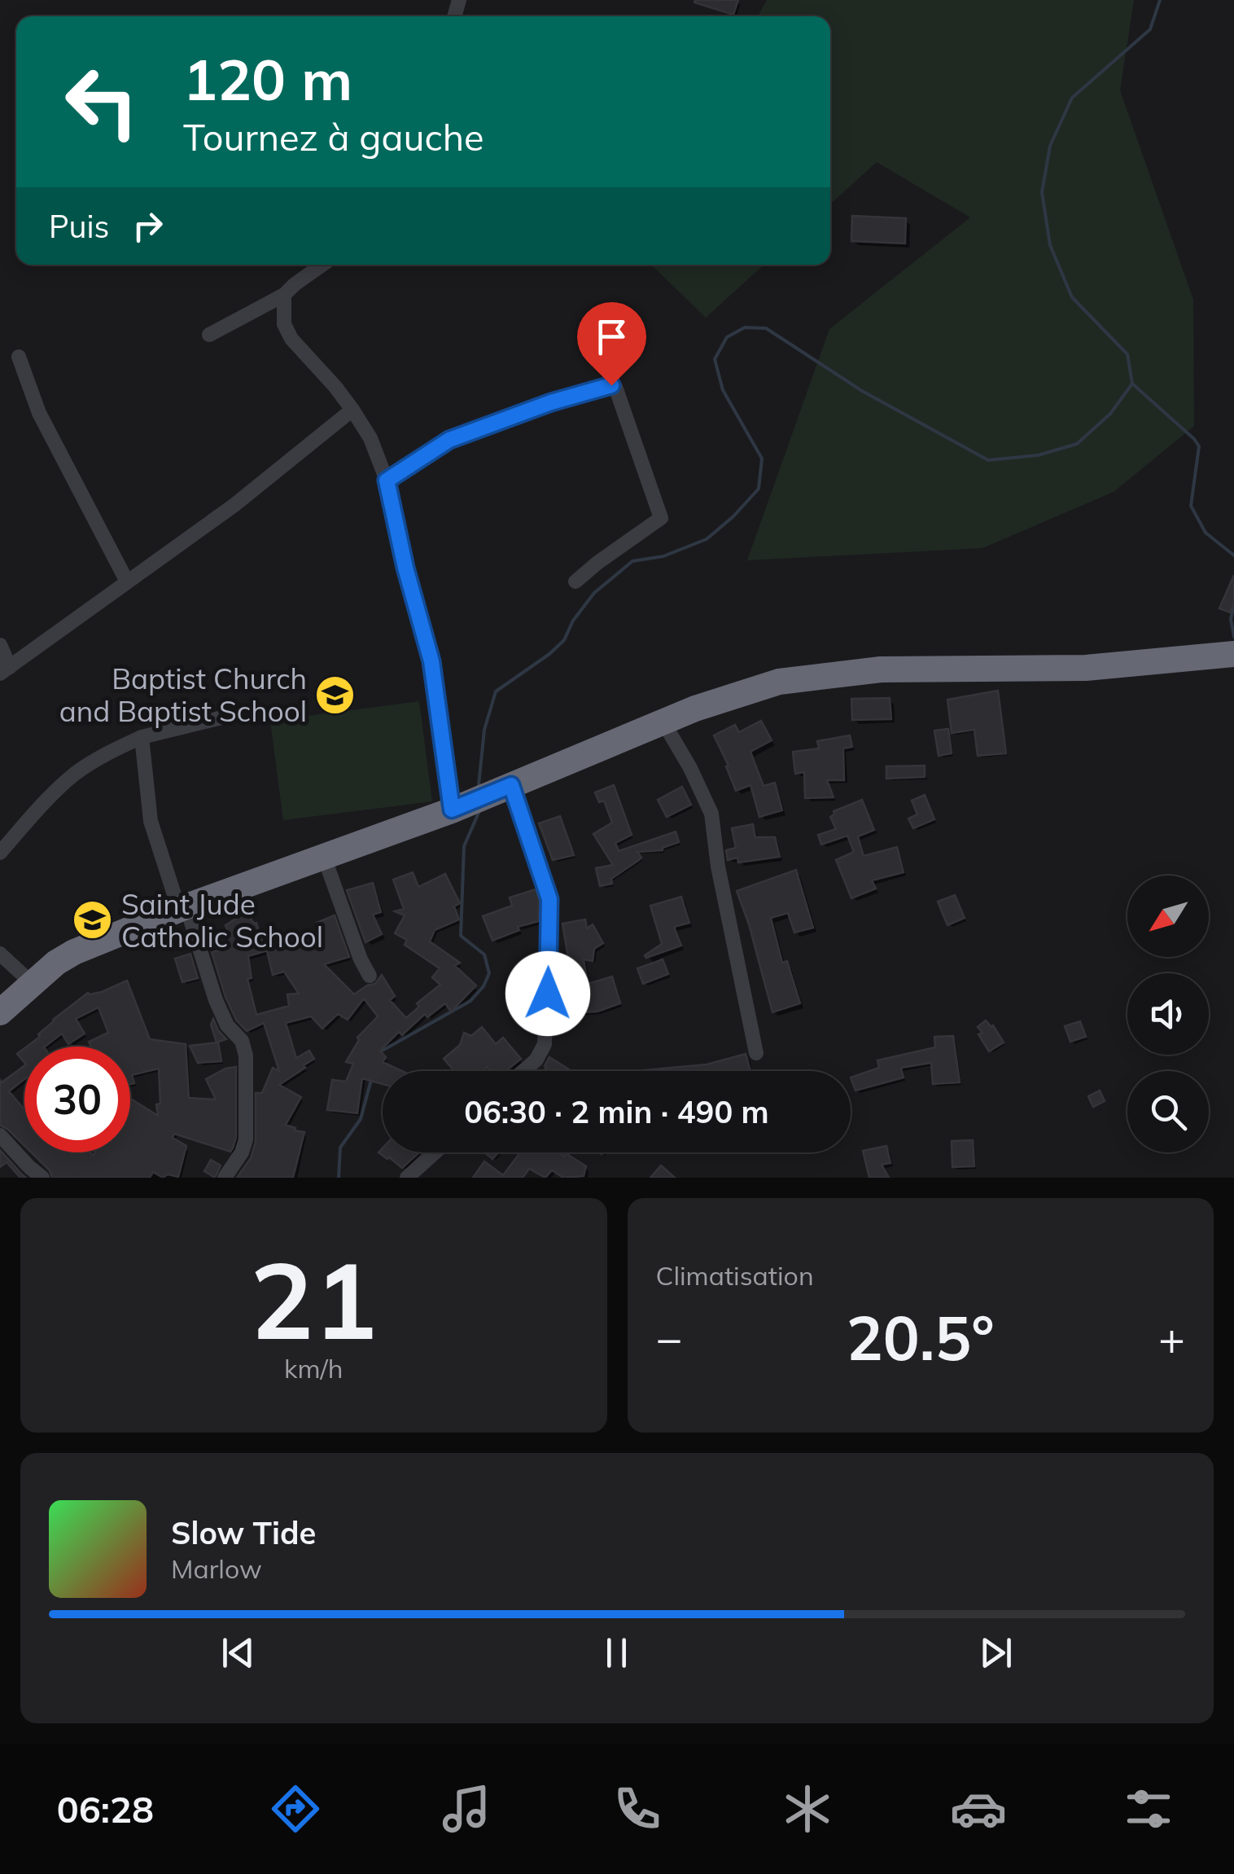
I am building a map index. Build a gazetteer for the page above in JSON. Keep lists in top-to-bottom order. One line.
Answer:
{"places":{"school or university":["Baptist Church and Baptist School","Saint Jude Catholic School"]},"north":"bottom left","page":{"turn":["120 m","Tournez à gauche"],"then":"Puis","limit":"30","trip":"06:30 · 2 min · 490 m","tile":[["21","km/h"],"Climatisation"],"heat":["−","20.5°","+"],"song":["Slow Tide","Marlow"],"tabs":"06:28"}}
